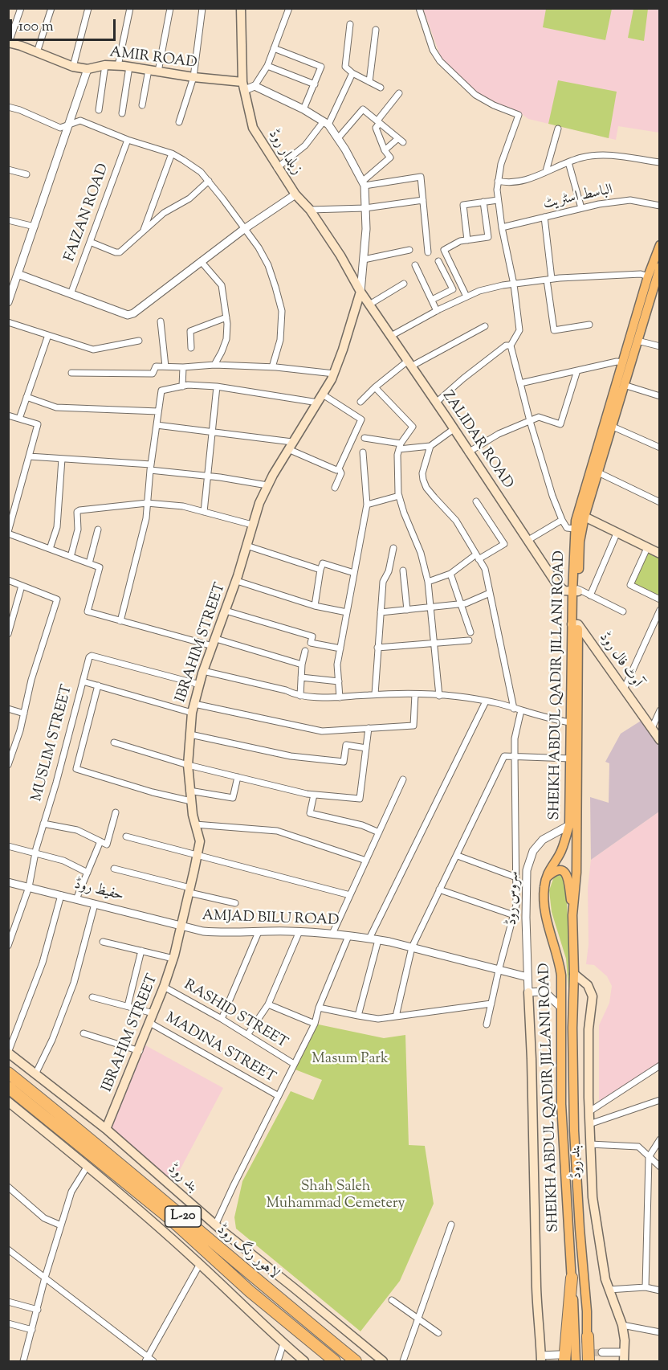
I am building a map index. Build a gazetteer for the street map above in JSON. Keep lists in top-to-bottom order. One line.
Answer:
{"streets":{"highway":["L-20","لاہور رنگ روڈ"],"main road":["AMIR ROAD","زیلدار روڈ","ZALIDAR ROAD","IBRAHIM STREET","آوٹ فال روڈ","SHEIKH ABDUL QADIR JILLANI ROAD","بند روڈ"],"street":["الباسط اسٹریٹ","FAIZAN ROAD","MUSLIM STREET","حفیظ روڈ","سروس روڈ","AMJAD BILU ROAD","RASHID STREET","MADINA STREET"]},"crossings":[["AMIR ROAD","زیلدار روڈ"],["زیلدار روڈ","ZALIDAR ROAD"],["زیلدار روڈ","IBRAHIM STREET"],["ZALIDAR ROAD","IBRAHIM STREET"],["ZALIDAR ROAD","SHEIKH ABDUL QADIR JILLANI ROAD"],["IBRAHIM STREET","MUSLIM STREET"],["IBRAHIM STREET","حفیظ روڈ"],["IBRAHIM STREET","AMJAD BILU ROAD"],["IBRAHIM STREET","RASHID STREET"],["IBRAHIM STREET","MADINA STREET"],["IBRAHIM STREET","بند روڈ"],["آوٹ فال روڈ","SHEIKH ABDUL QADIR JILLANI ROAD"],["SHEIKH ABDUL QADIR JILLANI ROAD","سروس روڈ"],["SHEIKH ABDUL QADIR JILLANI ROAD","بند روڈ"],["MUSLIM STREET","حفیظ روڈ"],["حفیظ روڈ","AMJAD BILU ROAD"],["سروس روڈ","AMJAD BILU ROAD"]],"parks":["Masum Park","Shah Saleh Muhammad Cemetery"],"scale_bar":"100 m"}
